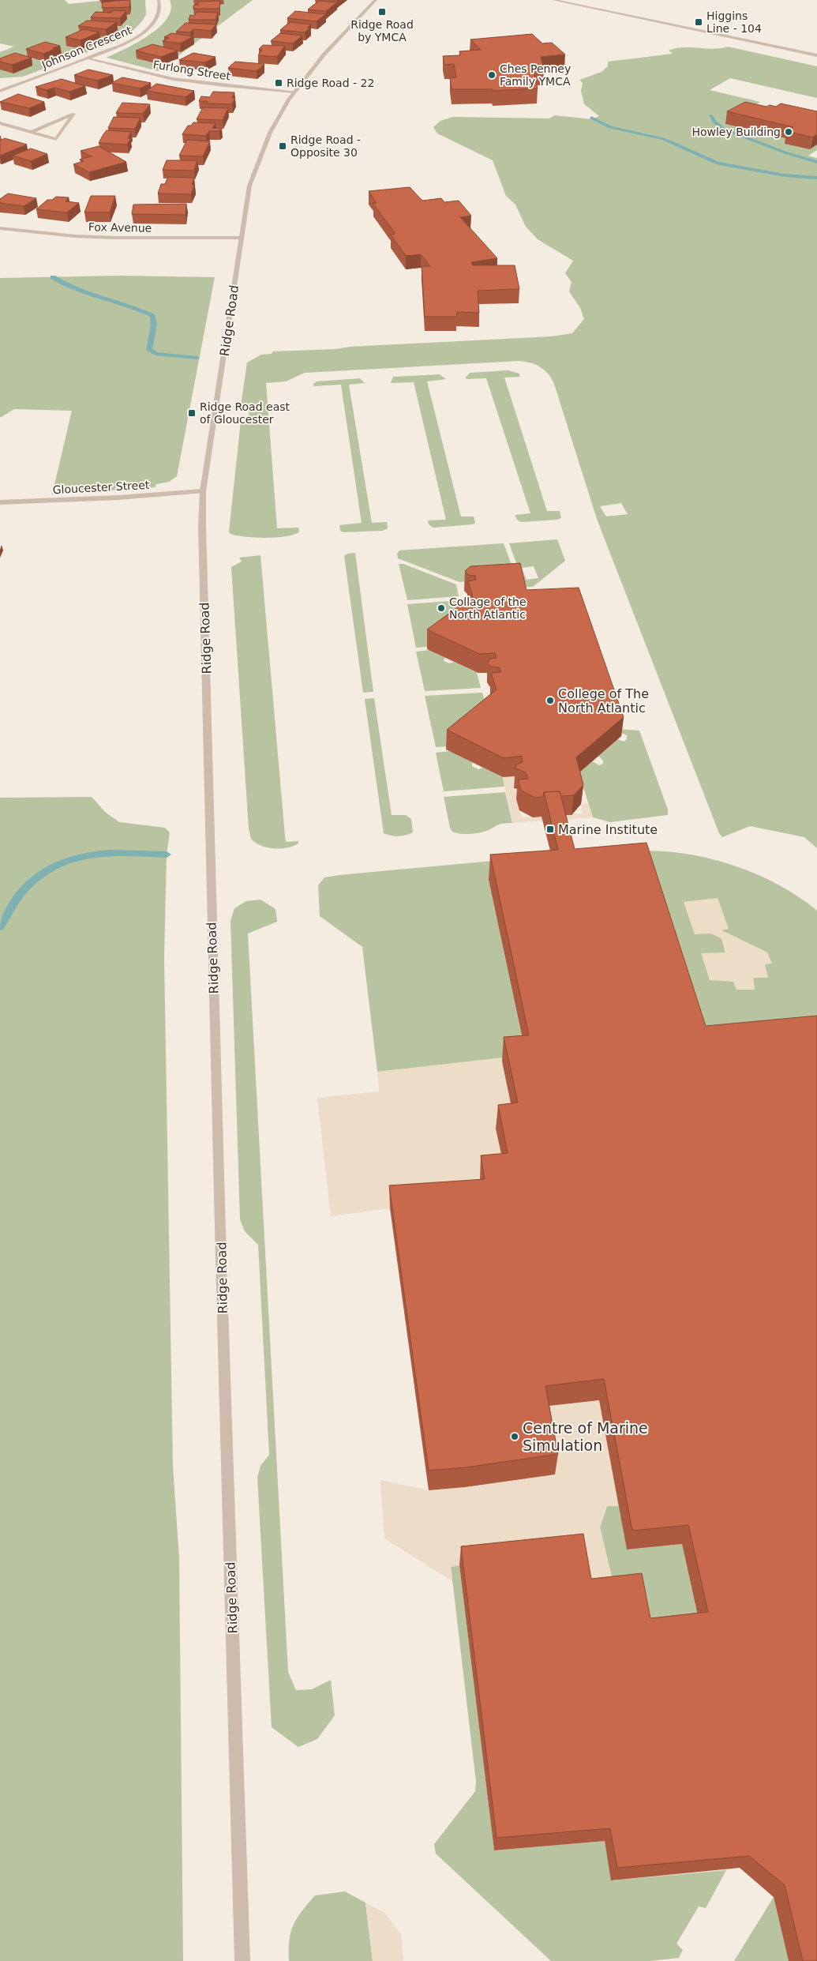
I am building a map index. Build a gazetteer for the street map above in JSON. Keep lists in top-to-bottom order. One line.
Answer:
{"streets":{"street":["Johnson Crescent","Furlong Street","Fox Avenue","Ridge Road","Gloucester Street"]},"crossings":[["Johnson Crescent","Furlong Street"],["Furlong Street","Ridge Road"],["Fox Avenue","Ridge Road"],["Ridge Road","Gloucester Street"]],"places":{"transit":["Ridge Road by YMCA","Higgins Line - 104","Ridge Road - 22","Ridge Road - Opposite 30","Ridge Road east of Gloucester","Marine Institute"],"other":["Ches Penney Family YMCA","Howley Building","Collage of the North Atlantic","College of The North Atlantic","Centre of Marine Simulation"]}}
